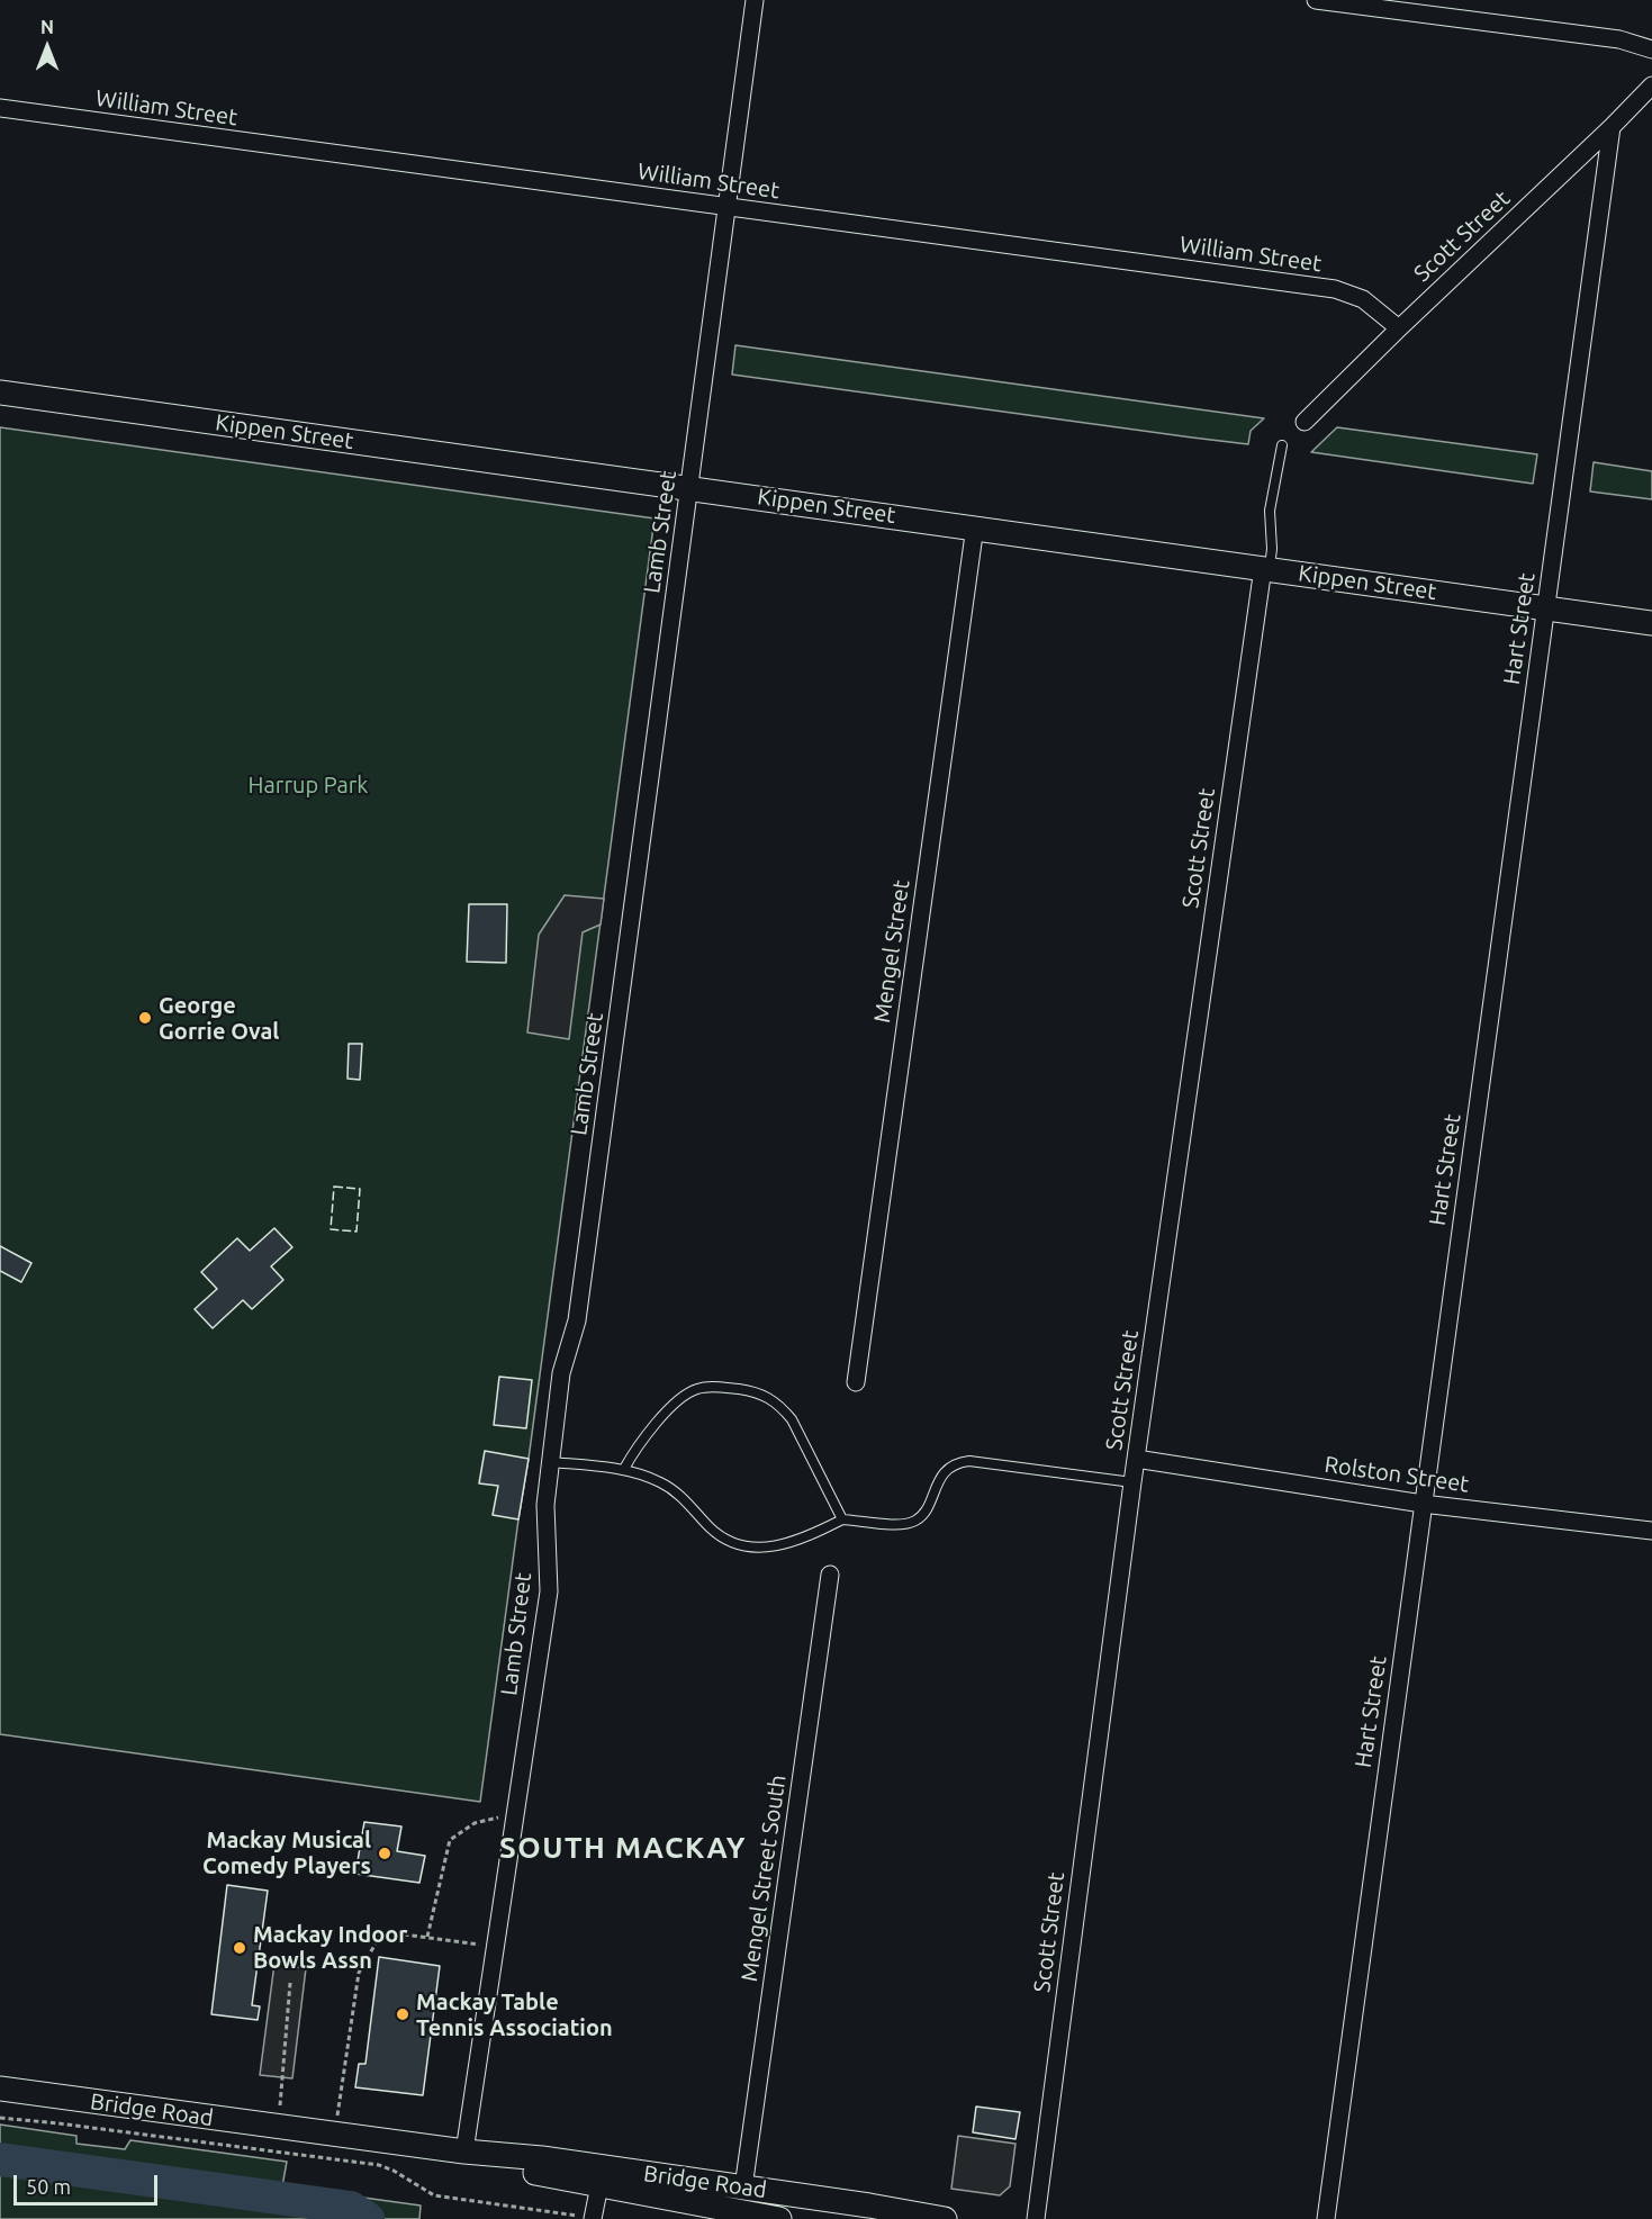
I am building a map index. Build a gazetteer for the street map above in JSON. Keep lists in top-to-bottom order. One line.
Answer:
{"streets":{"street":["William Street","Scott Street","Kippen Street","Lamb Street","Hart Street","Mengel Street","Rolston Street","Mengel Street South","Bridge Road"]},"crossings":[["William Street","Scott Street"],["William Street","Lamb Street"],["Scott Street","Kippen Street"],["Scott Street","Hart Street"],["Scott Street","Rolston Street"],["Kippen Street","Lamb Street"],["Kippen Street","Hart Street"],["Kippen Street","Mengel Street"],["Lamb Street","Bridge Road"],["Hart Street","Rolston Street"],["Mengel Street South","Bridge Road"]],"districts":["SOUTH MACKAY"],"parks":["Harrup Park"],"places":["George Gorrie Oval","Mackay Musical Comedy Players","Mackay Indoor Bowls Assn","Mackay Table Tennis Association"],"scale_bar":"50 m","north":"top"}
